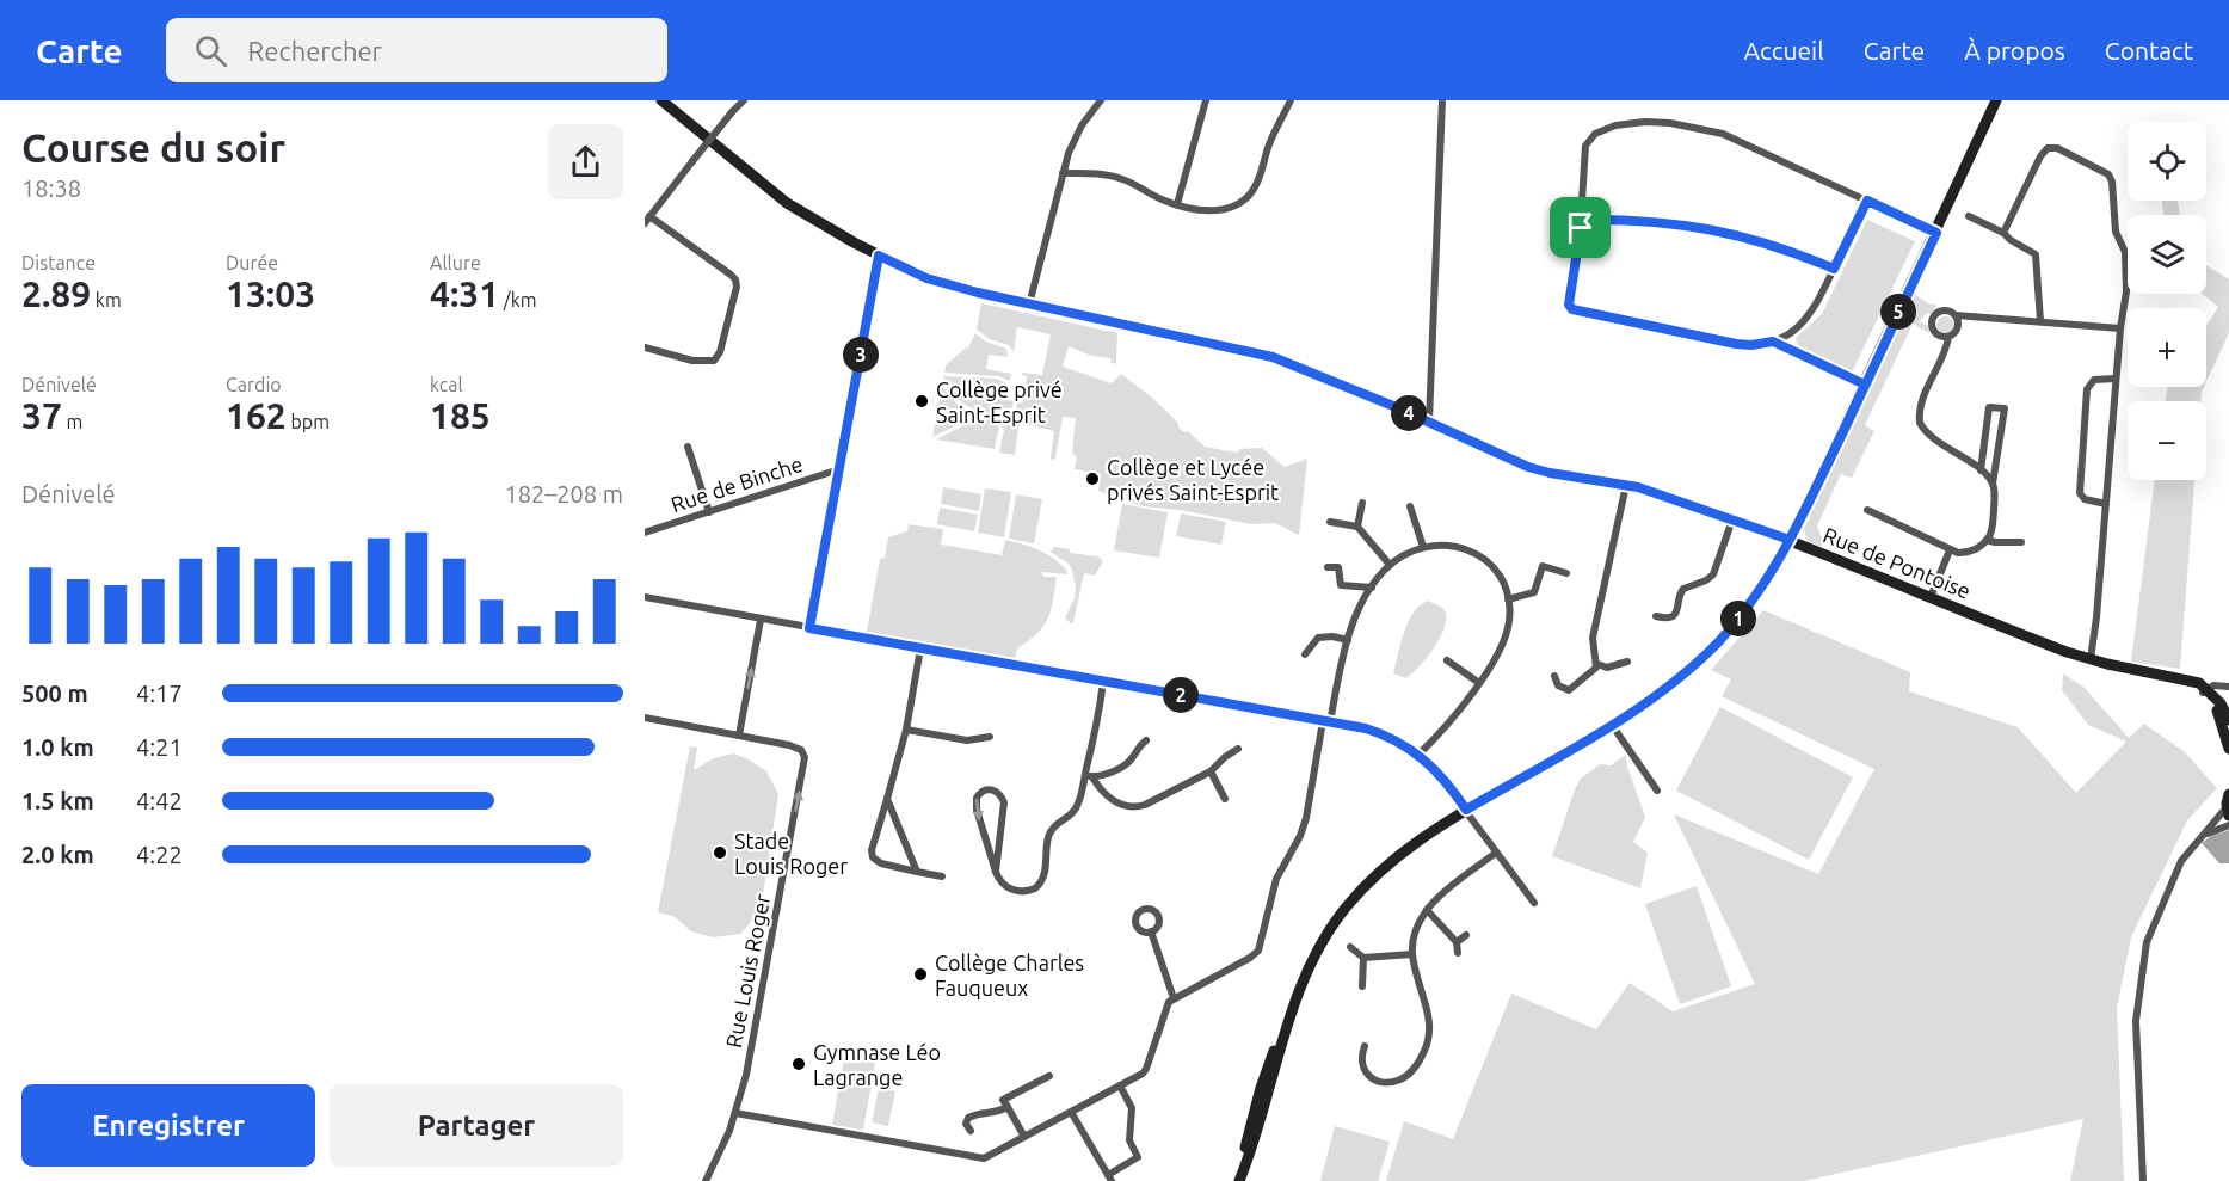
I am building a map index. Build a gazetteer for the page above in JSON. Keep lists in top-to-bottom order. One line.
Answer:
{"streets":{"street":["Rue de Binche","Rue de Pontoise","Rue Louis Roger"]},"one_way":["Rue Louis Roger"],"places":["Collège privé Saint-Esprit","Collège et Lycée privés Saint-Esprit","Stade Louis Roger","Collège Charles Fauqueux","Gymnase Léo Lagrange"],"page":{"header":"Carte","search":"Rechercher","nav":["Accueil","Carte","À propos","Contact"],"heading":["Course du soir","18:38"],"map_buttons":["+","−"],"stats":[["Distance","2.89 km"],["Durée","13:03"],["Allure","4:31 /km"],["Dénivelé","37 m"],["Cardio","162 bpm"],["kcal","185"]],"pins":["5","3","4","1","2"],"chart":["Dénivelé","182–208 m"],"list":[{"name":"500 m","note":"4:17"},{"name":"1.0 km","note":"4:21"},{"name":"1.5 km","note":"4:42"},{"name":"2.0 km","note":"4:22"}],"buttons":["Enregistrer","Partager"]}}
